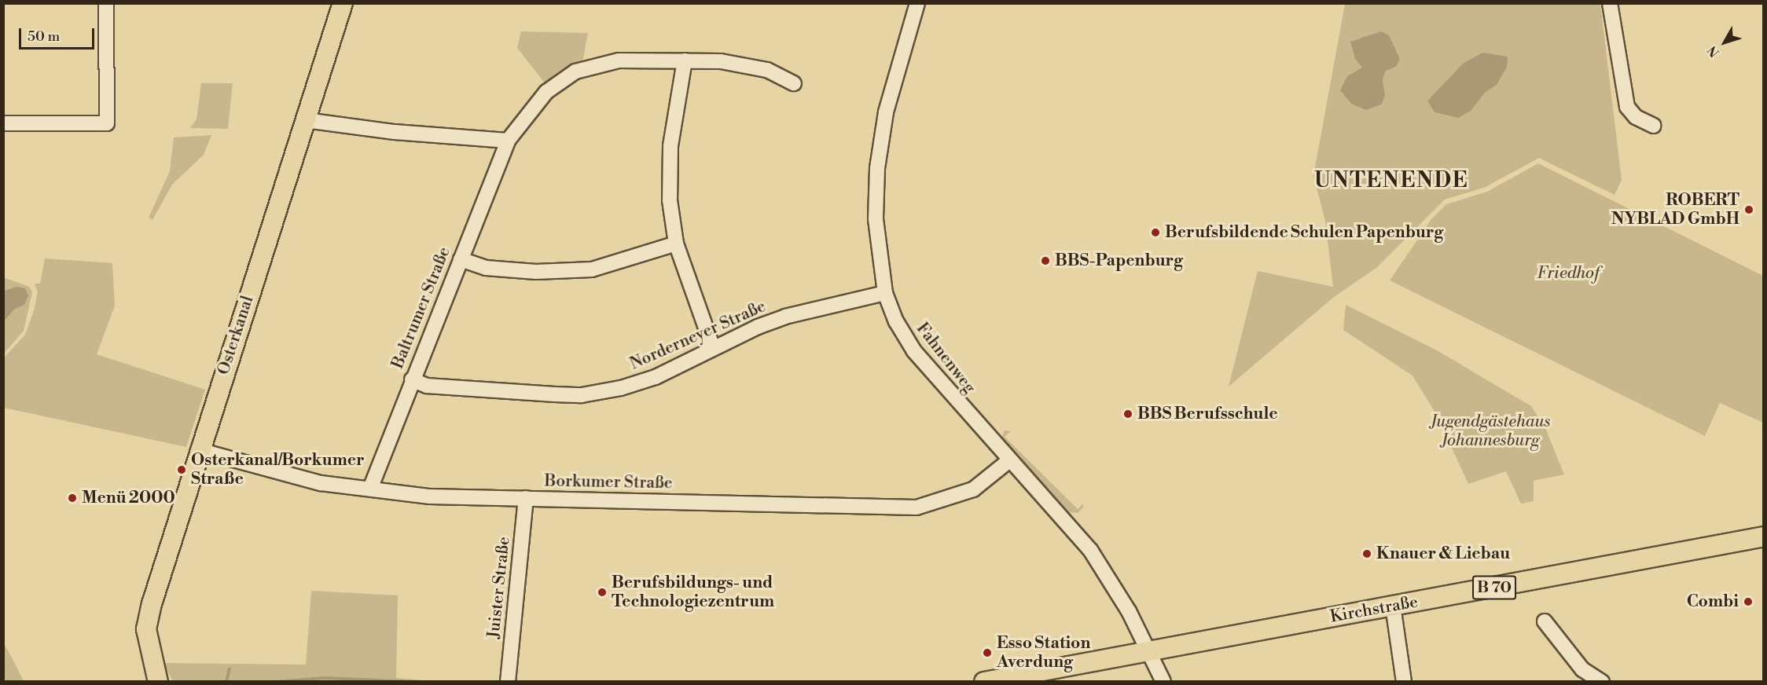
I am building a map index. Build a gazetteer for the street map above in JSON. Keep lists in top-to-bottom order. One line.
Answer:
{"streets":{"main road":["Osterkanal","B 70","Kirchstraße"],"street":["Baltrumer Straße","Norderneyer Straße","Fahnenweg","Borkumer Straße","Juister Straße"]},"crossings":[["Baltrumer Straße","Norderneyer Straße"],["Baltrumer Straße","Borkumer Straße"],["Osterkanal","Borkumer Straße"],["Norderneyer Straße","Fahnenweg"],["Fahnenweg","Borkumer Straße"],["Fahnenweg","Kirchstraße"],["Borkumer Straße","Juister Straße"]],"districts":["UNTENENDE"],"parks":["Friedhof","Jugendgästehaus Johannesburg"],"places":["ROBERT NYBLAD GmbH","Berufsbildende Schulen Papenburg","BBS-Papenburg","BBS Berufsschule","Osterkanal/Borkumer Straße","Menü 2000","Knauer & Liebau","Berufsbildungs- und Technologiezentrum","Combi","Esso Station Averdung"],"scale_bar":"50 m","north":"bottom left"}
